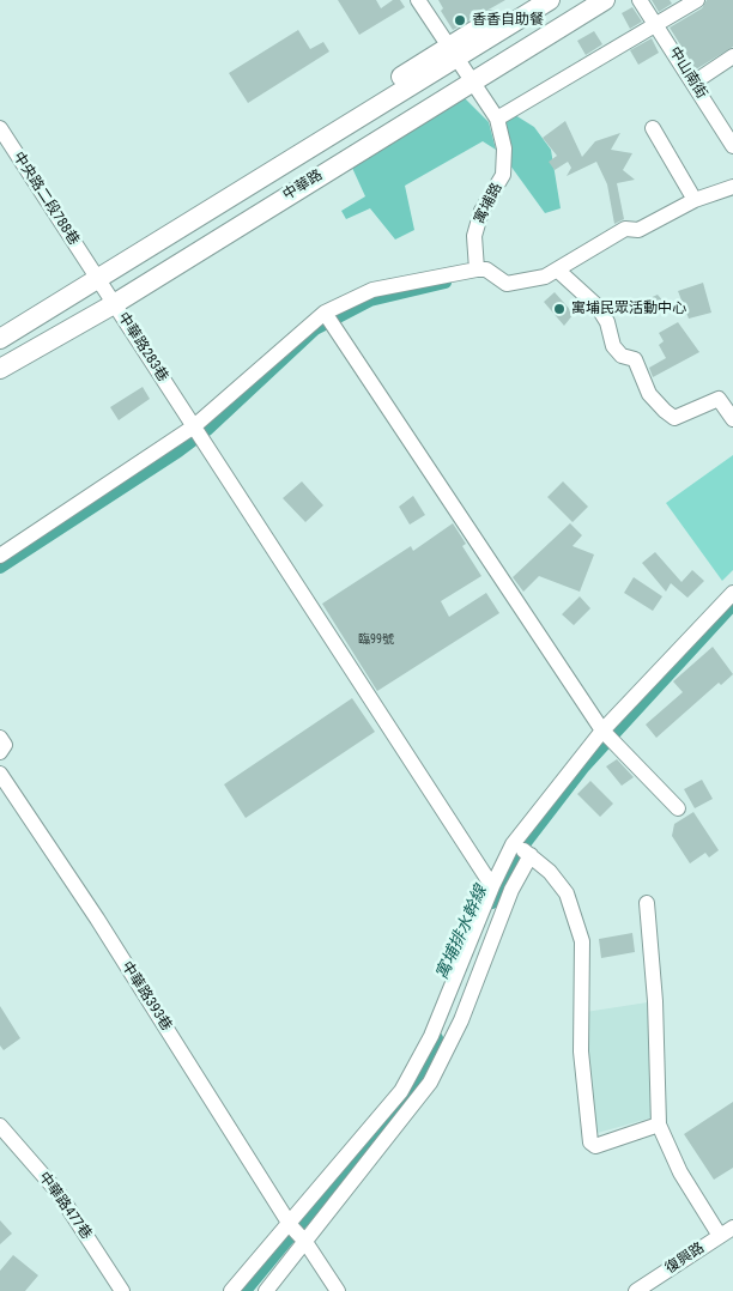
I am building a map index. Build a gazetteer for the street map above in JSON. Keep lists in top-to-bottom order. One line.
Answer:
{"streets":{"main road":["中華路"],"street":["中山南街","中央路二段788巷","寓埔路","中華路283巷","中華路393巷","中華路477巷","復興路"]},"crossings":[["中華路","中央路二段788巷"],["中華路","寓埔路"],["中華路","中華路283巷"],["中央路二段788巷","中華路283巷"]],"water":["寓埔排水幹線"],"places":["香香自助餐","寓埔民眾活動中心"],"house_numbers":["臨99號"]}
